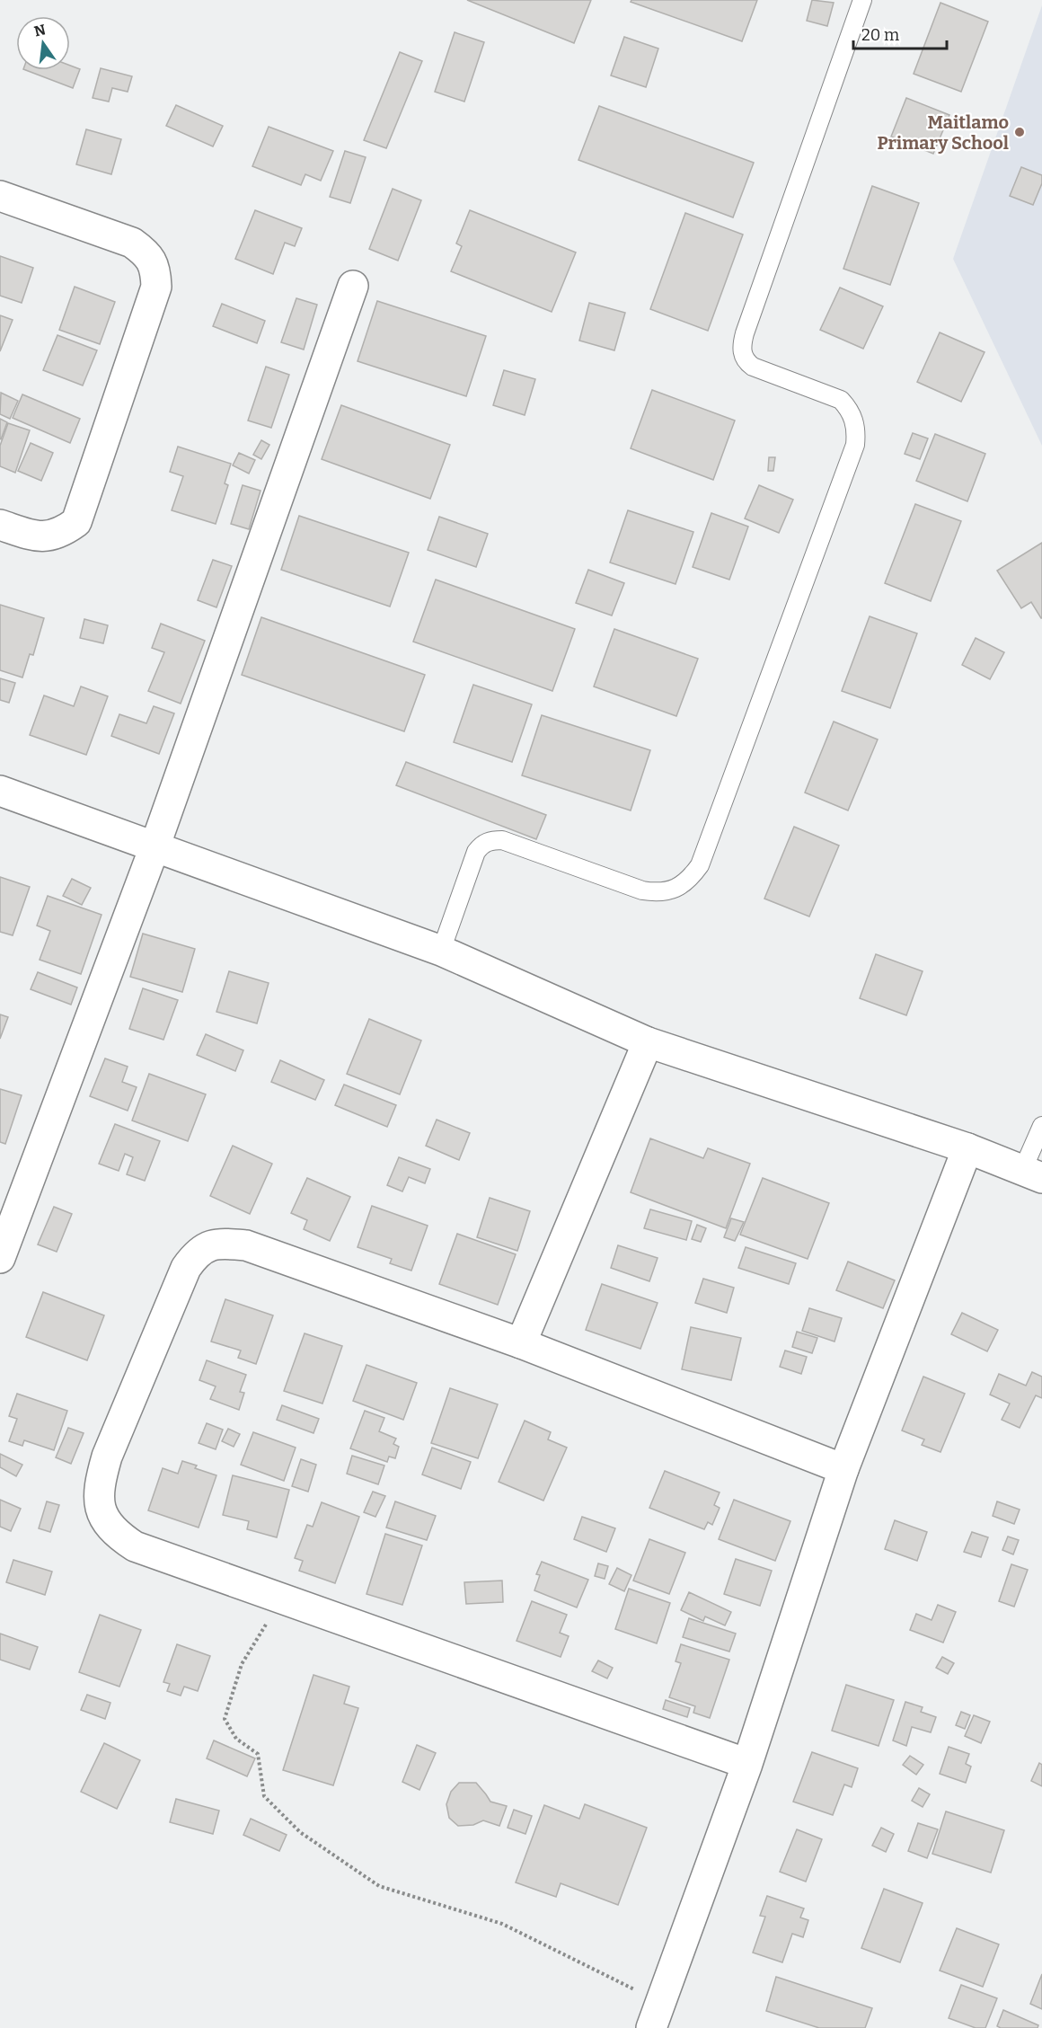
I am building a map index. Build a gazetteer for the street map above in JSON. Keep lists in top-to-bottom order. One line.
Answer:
{"places":["Maitlamo Primary School"],"scale_bar":"20 m","north":"top"}
